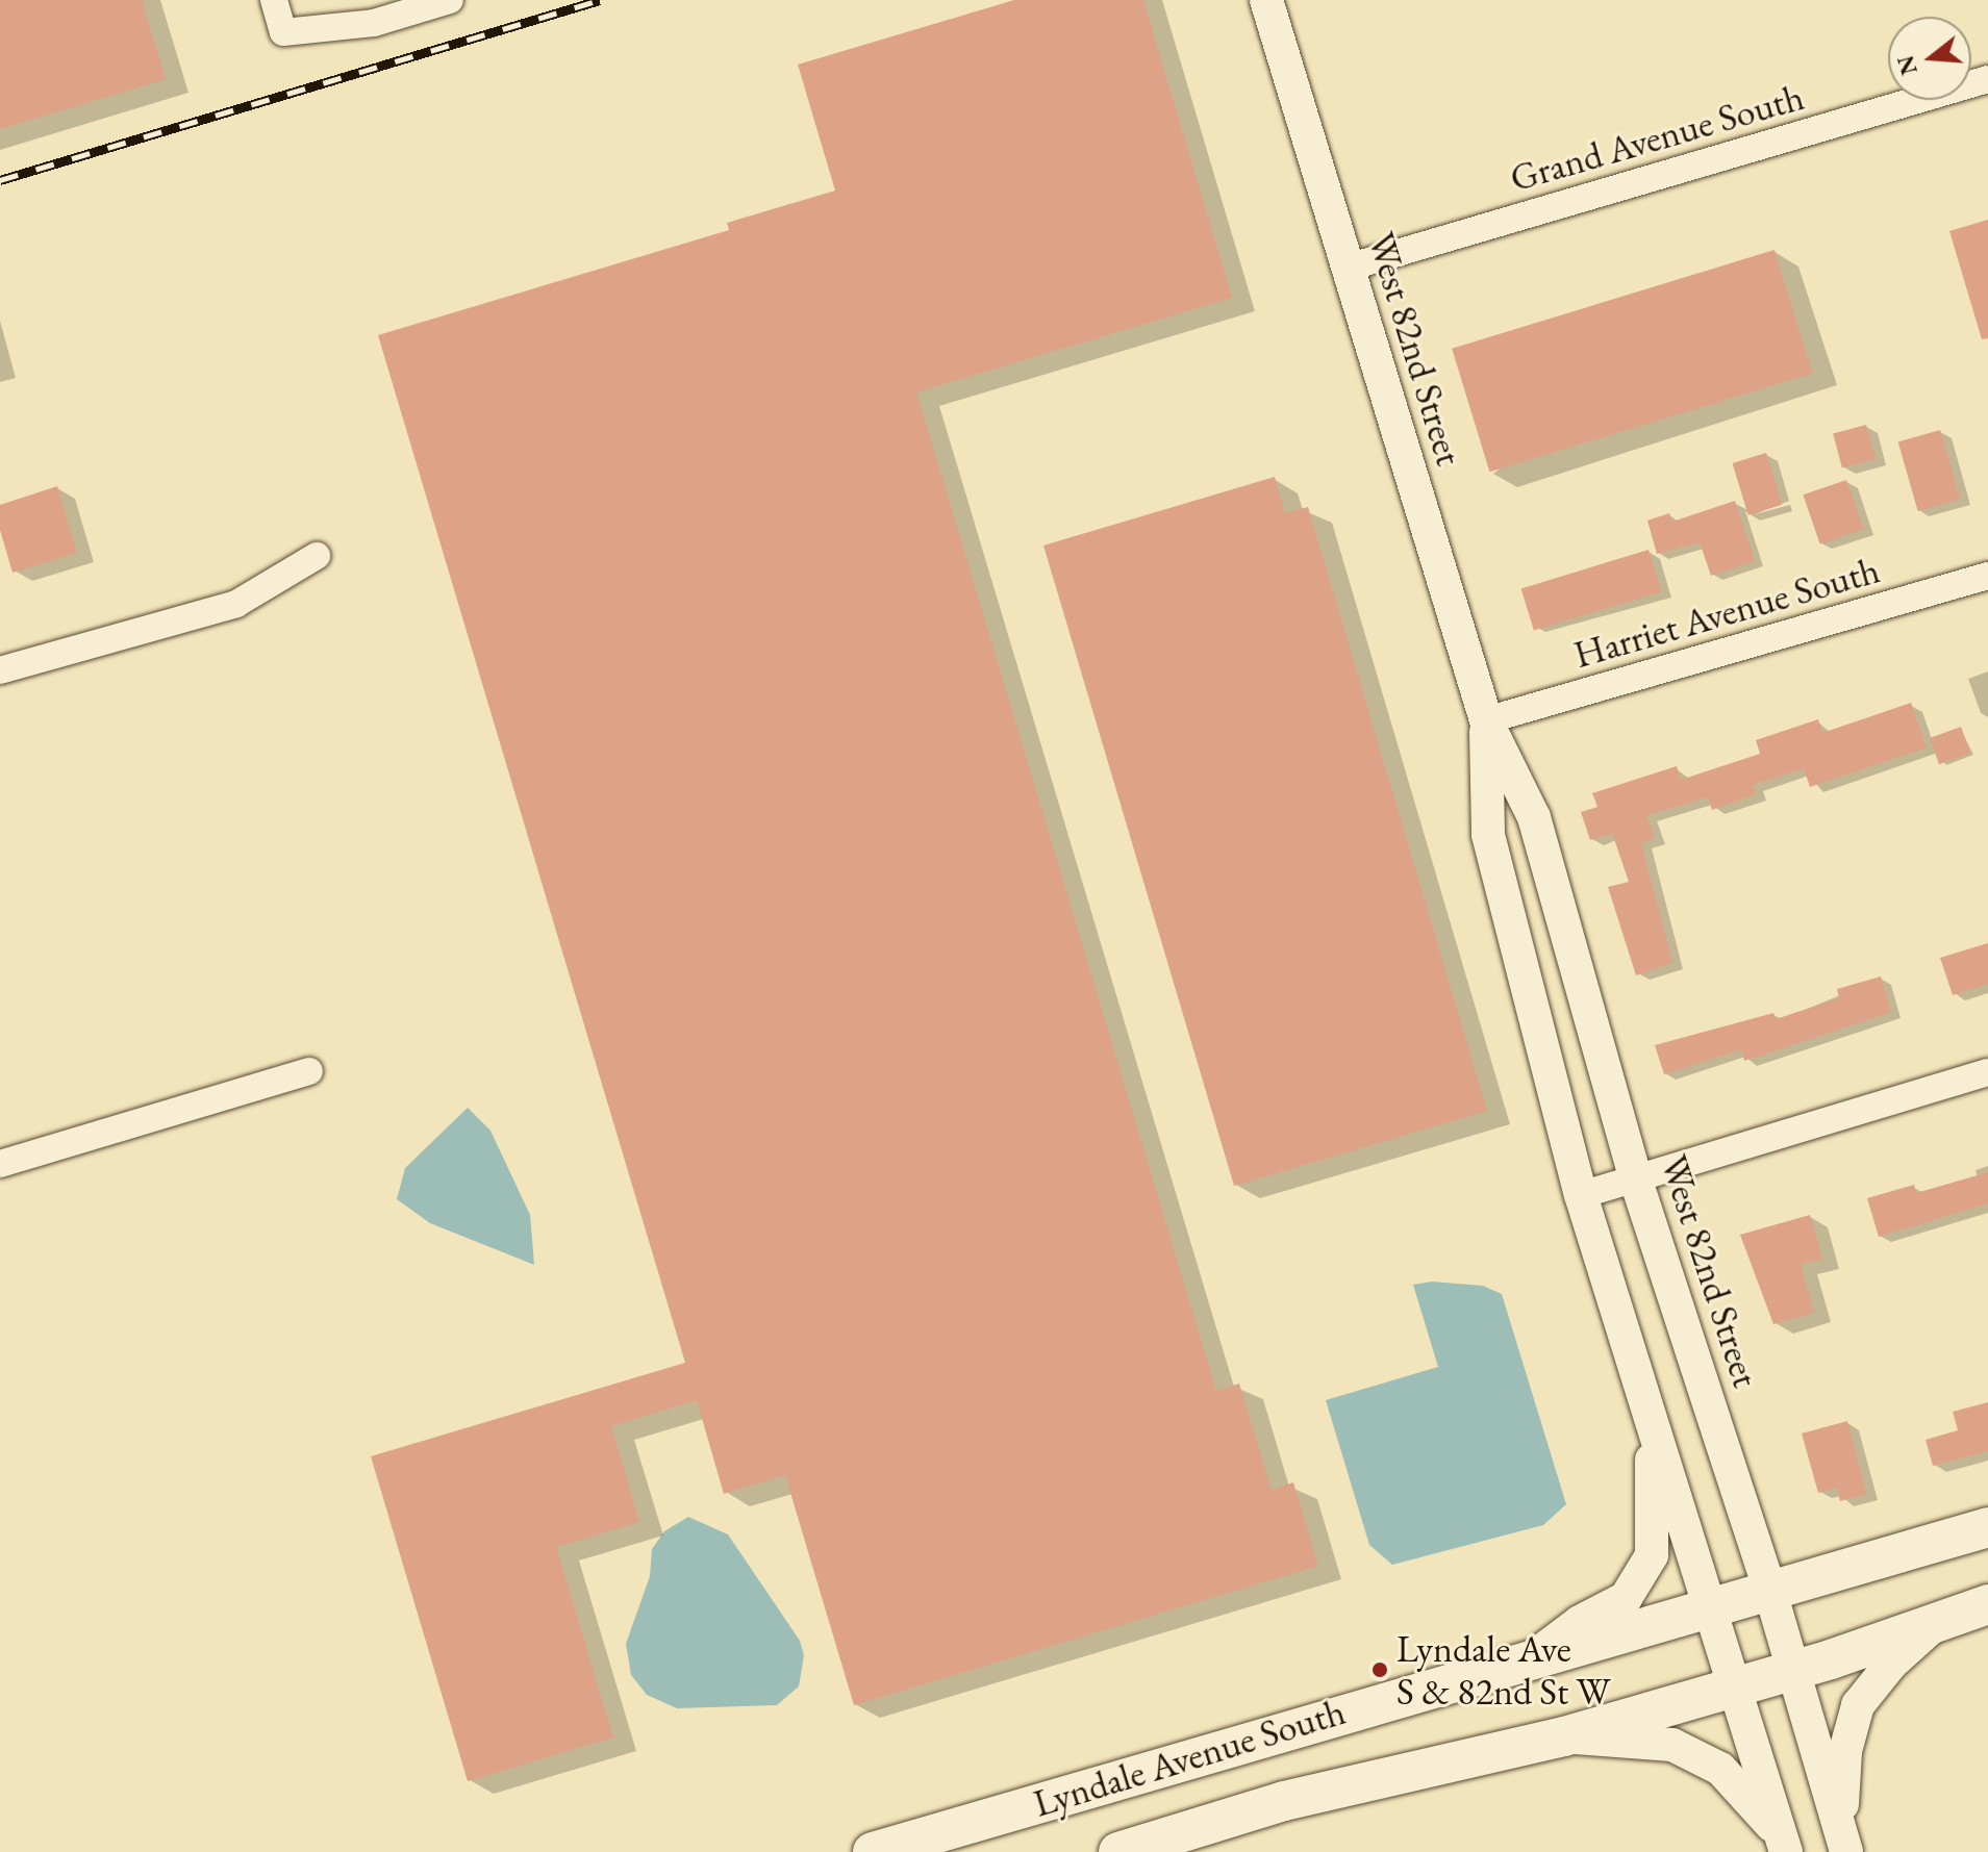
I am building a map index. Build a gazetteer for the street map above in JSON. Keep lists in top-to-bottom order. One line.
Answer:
{"streets":{"main road":["Lyndale Avenue South"],"street":["Grand Avenue South","West 82nd Street","Harriet Avenue South"]},"crossings":[["Grand Avenue South","West 82nd Street"],["West 82nd Street","Harriet Avenue South"],["West 82nd Street","Lyndale Avenue South"]],"places":["Lyndale Ave S & 82nd St W"],"north":"left"}
